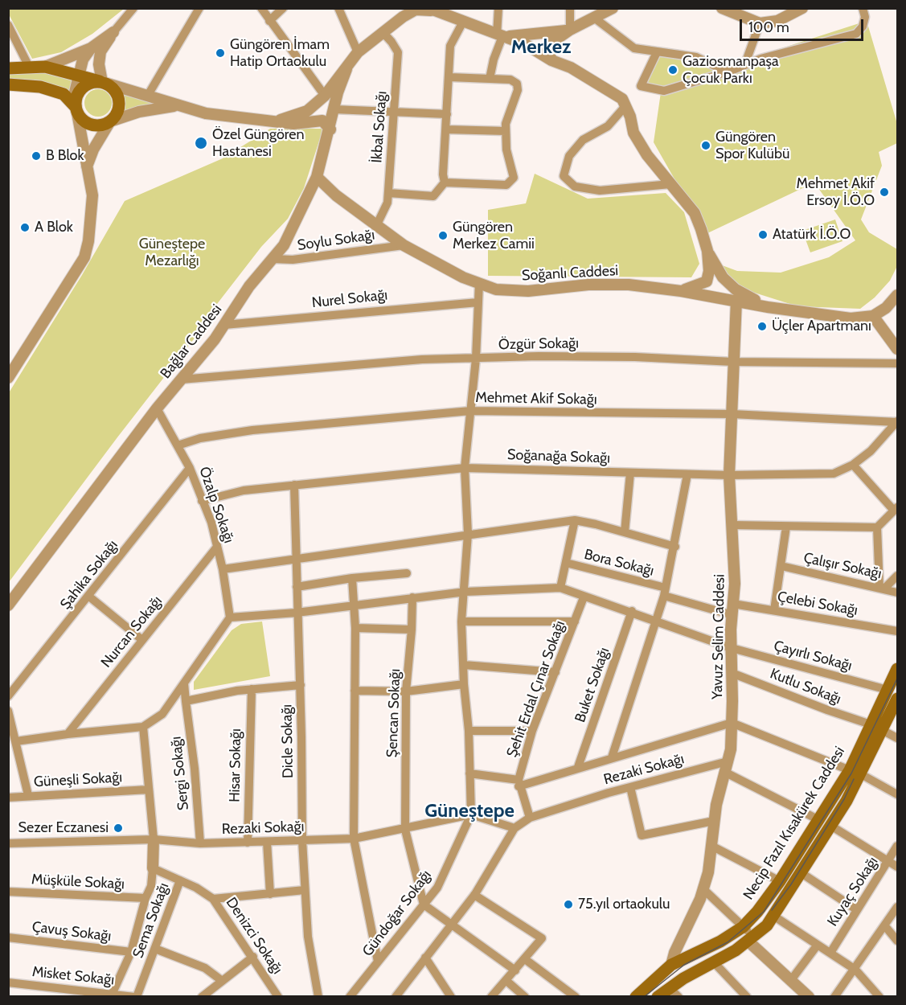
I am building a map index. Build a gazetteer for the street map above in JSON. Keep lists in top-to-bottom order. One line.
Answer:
{"streets":{"main road":["Necip Fazıl Kısakürek Caddesi"],"street":["İkbal Sokağı","Soylu Sokağı","Soğanlı Caddesi","Nurel Sokağı","Bağlar Caddesi","Özgür Sokağı","Mehmet Akif Sokağı","Soğanağa Sokağı","Özalp Sokağı","Bora Sokağı","Çalışır Sokağı","Şahika Sokağı","Çelebi Sokağı","Nurcan Sokağı","Yavuz Selim Caddesi","Çayırlı Sokağı","Buket Sokağı","Kutlu Sokağı","Şehit Erdal Çınar Sokağı","Şencan Sokağı","Dicle Sokağı","Hisar Sokağı","Rezaki Sokağı","Sergi Sokağı","Güneşli Sokağı","Müşküle Sokağı","Kuyaç Sokağı","Gündoğar Sokağı","Sema Sokağı","Çavuş Sokağı","Denizci Sokağı","Misket Sokağı"]},"crossings":[["İkbal Sokağı","Soğanlı Caddesi"],["Soylu Sokağı","Soğanlı Caddesi"],["Soylu Sokağı","Bağlar Caddesi"],["Soğanlı Caddesi","Bağlar Caddesi"],["Soğanlı Caddesi","Yavuz Selim Caddesi"],["Nurel Sokağı","Bağlar Caddesi"],["Bağlar Caddesi","Özgür Sokağı"],["Bağlar Caddesi","Özalp Sokağı"],["Özgür Sokağı","Yavuz Selim Caddesi"],["Mehmet Akif Sokağı","Soğanağa Sokağı"],["Mehmet Akif Sokağı","Özalp Sokağı"],["Mehmet Akif Sokağı","Yavuz Selim Caddesi"],["Soğanağa Sokağı","Özalp Sokağı"],["Soğanağa Sokağı","Yavuz Selim Caddesi"],["Soğanağa Sokağı","Dicle Sokağı"],["Özalp Sokağı","Şahika Sokağı"],["Özalp Sokağı","Nurcan Sokağı"],["Bora Sokağı","Çelebi Sokağı"],["Bora Sokağı","Yavuz Selim Caddesi"],["Çalışır Sokağı","Çelebi Sokağı"],["Çelebi Sokağı","Yavuz Selim Caddesi"],["Yavuz Selim Caddesi","Çayırlı Sokağı"],["Yavuz Selim Caddesi","Kutlu Sokağı"],["Yavuz Selim Caddesi","Rezaki Sokağı"],["Yavuz Selim Caddesi","Necip Fazıl Kısakürek Caddesi"],["Çayırlı Sokağı","Buket Sokağı"],["Çayırlı Sokağı","Şehit Erdal Çınar Sokağı"],["Çayırlı Sokağı","Necip Fazıl Kısakürek Caddesi"],["Kutlu Sokağı","Necip Fazıl Kısakürek Caddesi"],["Şencan Sokağı","Rezaki Sokağı"],["Şencan Sokağı","Gündoğar Sokağı"],["Dicle Sokağı","Rezaki Sokağı"],["Hisar Sokağı","Rezaki Sokağı"],["Rezaki Sokağı","Sergi Sokağı"],["Rezaki Sokağı","Gündoğar Sokağı"],["Sema Sokağı","Denizci Sokağı"],["Sema Sokağı","Misket Sokağı"]],"districts":["Merkez","Güneştepe"],"parks":["Güneştepe Mezarlığı"],"places":["Güngören İmam Hatip Ortaokulu","Gaziosmanpaşa Çocuk Parkı","Özel Güngören Hastanesi","Güngören Spor Kulübü","B Blok","Mehmet Akif Ersoy İ.Ö.O","A Blok","Atatürk İ.Ö.O","Güngören Merkez Camii","Üçler Apartmanı","Sezer Eczanesi","75.yıl ortaokulu"],"scale_bar":"100 m"}
